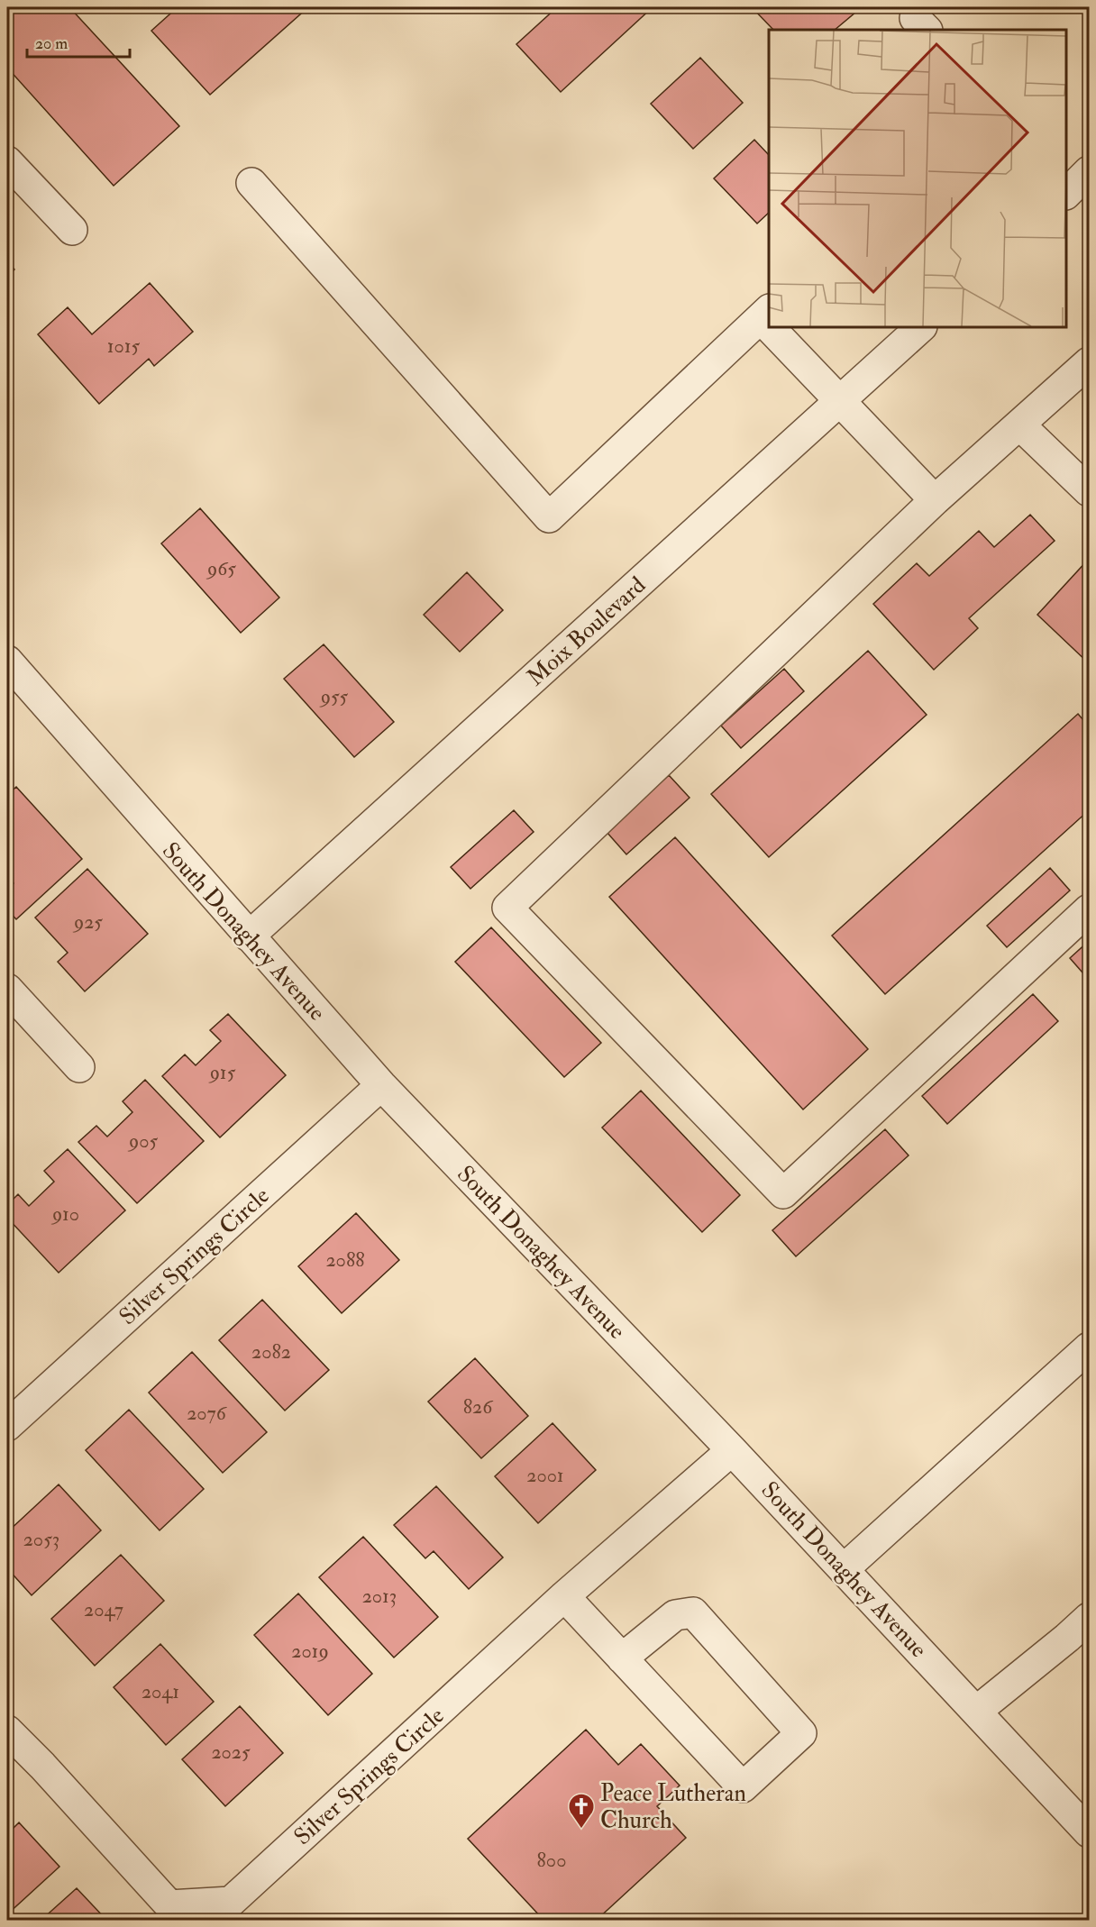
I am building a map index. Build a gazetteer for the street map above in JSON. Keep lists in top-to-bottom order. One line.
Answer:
{"streets":{"street":["Moix Boulevard","South Donaghey Avenue","Silver Springs Circle"]},"crossings":[["Moix Boulevard","South Donaghey Avenue"],["South Donaghey Avenue","Silver Springs Circle"]],"places":{"church":["Peace Lutheran Church"]},"house_numbers":["1015","965","955","925","915","905","910","2088","2082","826","2076","2001","2053","2013","2047","2019","2041","2025","800"],"scale_bar":"20 m"}
